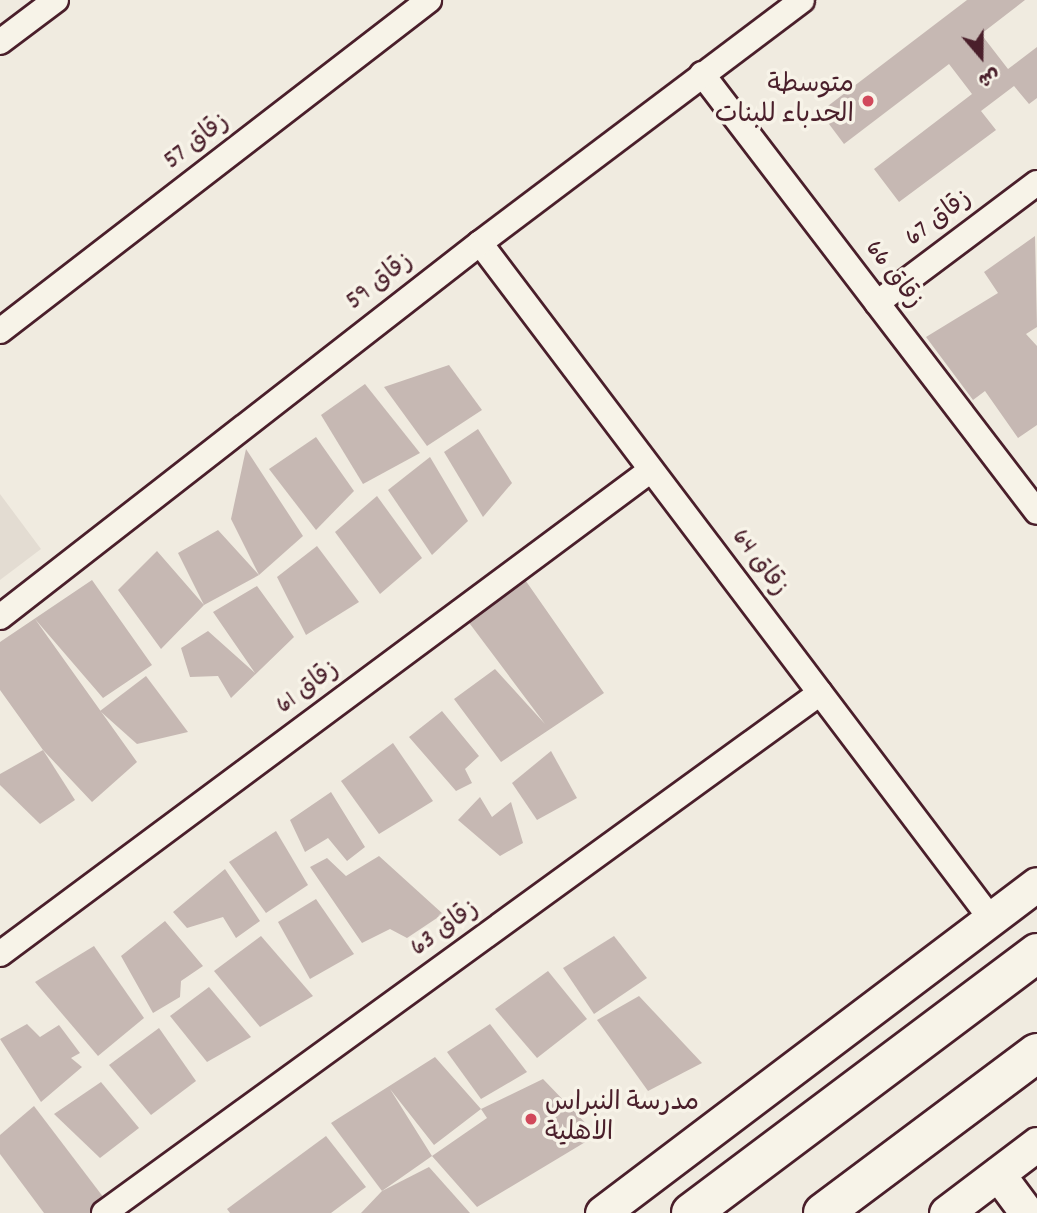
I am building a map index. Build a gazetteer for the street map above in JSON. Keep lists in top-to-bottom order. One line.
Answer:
{"streets":{"street":["زقاق 57","زقاق 67","زقاق 66","زقاق 59","زقاق 64","زقاق 61","زقاق 63"]},"crossings":[["زقاق 67","زقاق 66"],["زقاق 66","زقاق 59"],["زقاق 59","زقاق 64"],["زقاق 64","زقاق 61"],["زقاق 64","زقاق 63"]],"places":["متوسطة الحدباء للبنات","مدرسة النبراس الاهلية"],"north":"bottom"}
